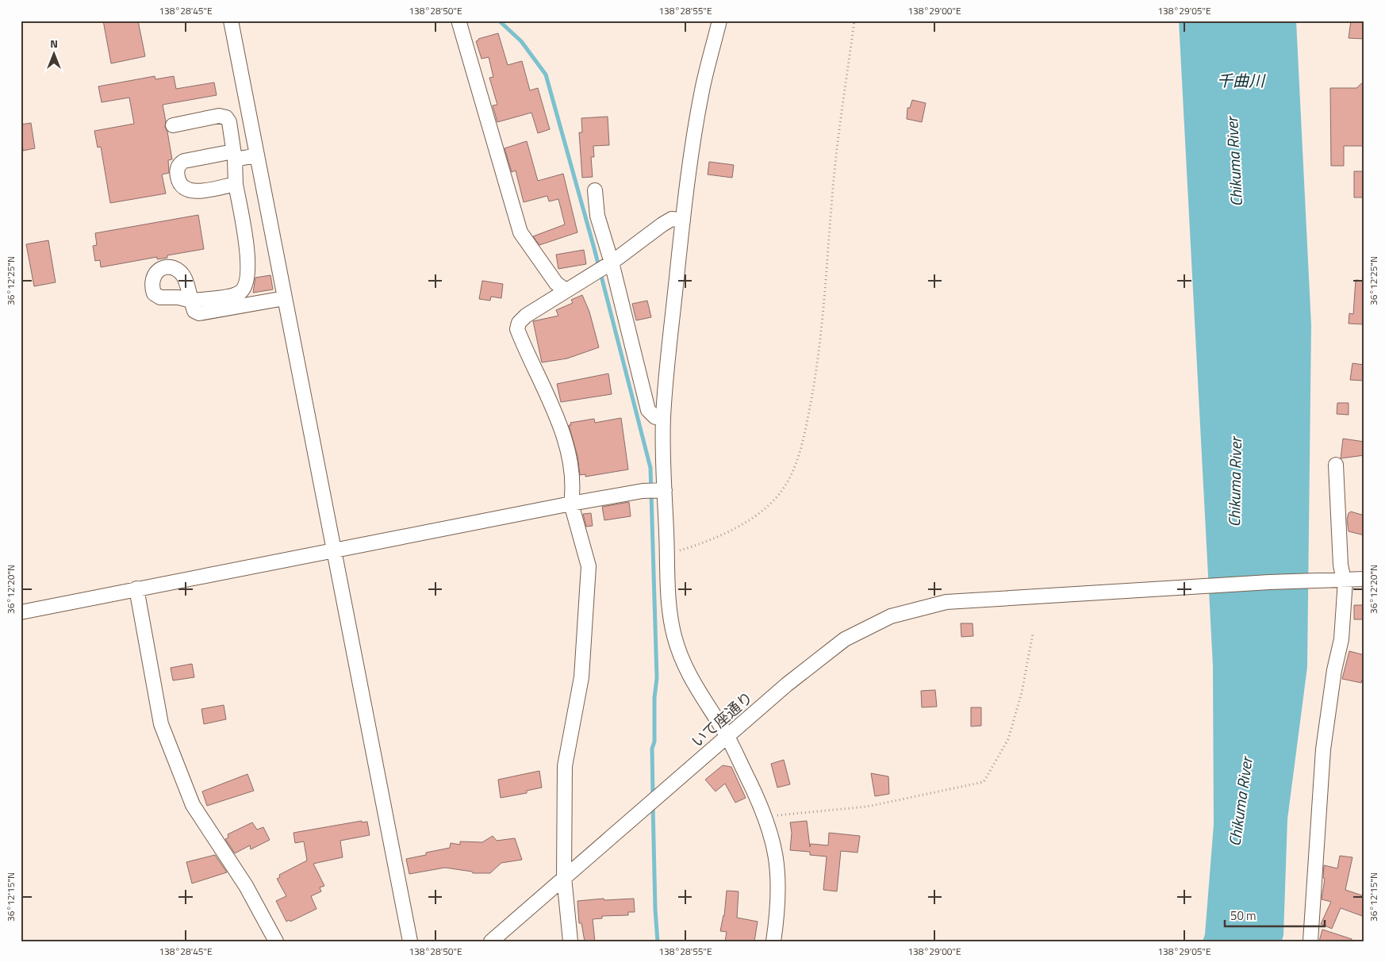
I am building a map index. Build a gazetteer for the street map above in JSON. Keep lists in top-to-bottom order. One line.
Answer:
{"streets":{"street":["いて座通り"]},"water":["千曲川","Chikuma River"],"scale_bar":"50 m","north":"top","coordinates":["138°28'45\"E","138°28'50\"E","138°28'55\"E","138°29'00\"E","138°29'05\"E","36°12'25\"N","36°12'20\"N","36°12'15\"N"]}
